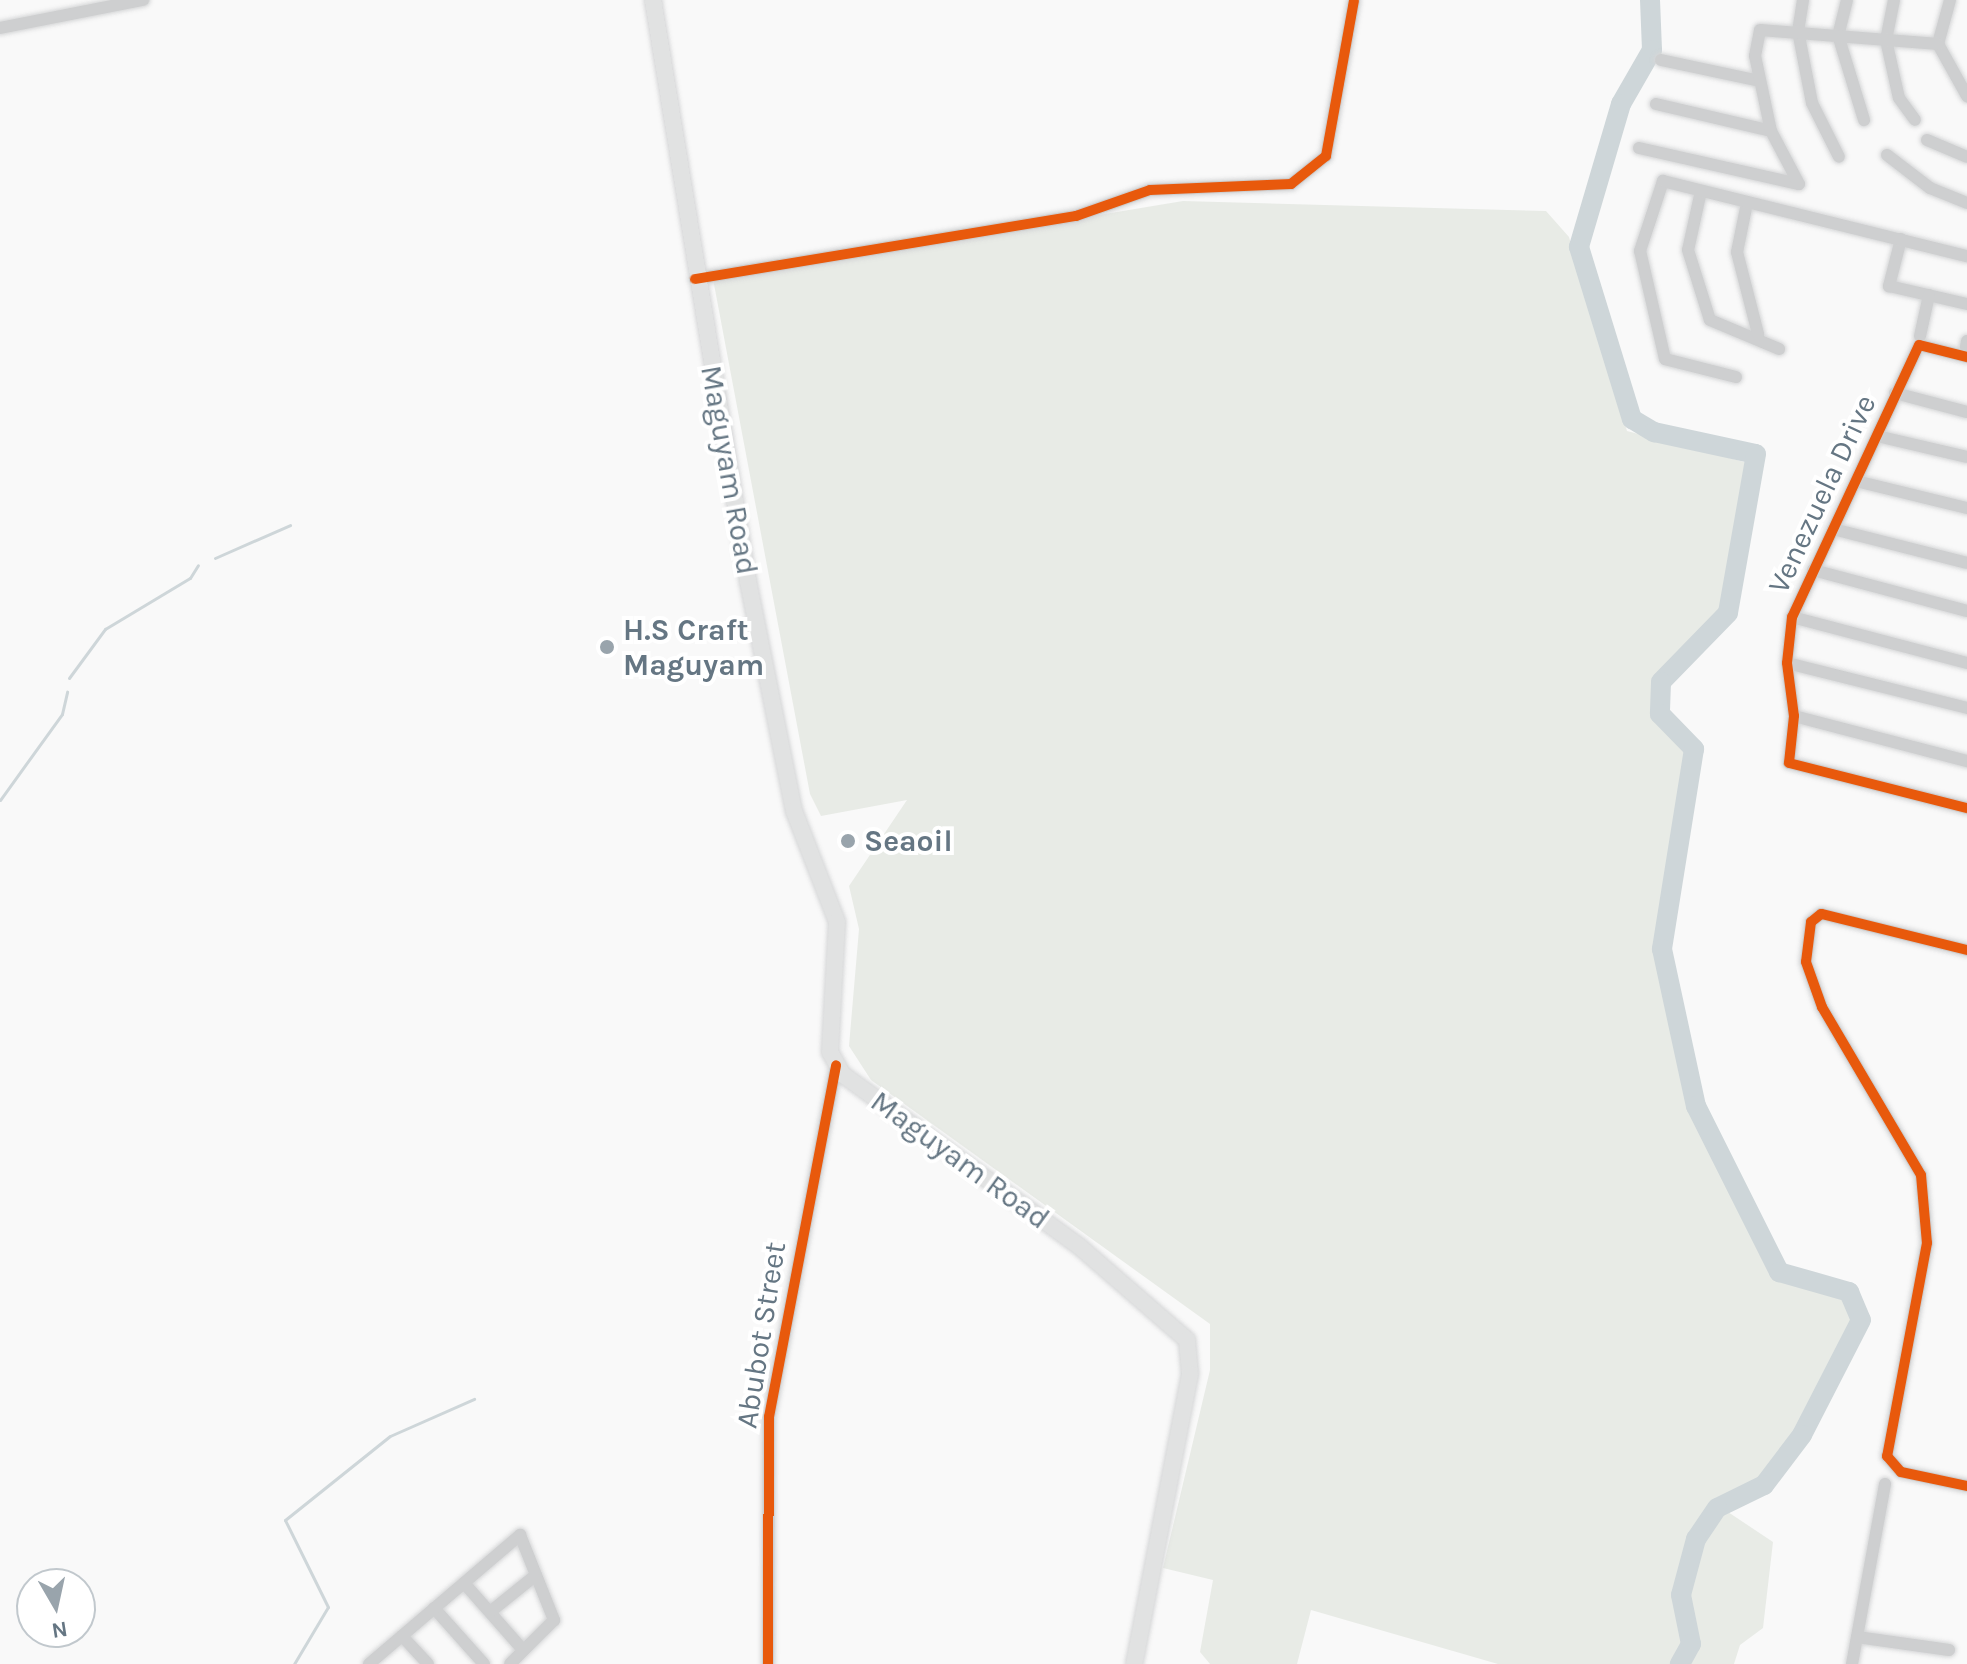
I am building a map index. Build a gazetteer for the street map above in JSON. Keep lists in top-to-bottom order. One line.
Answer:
{"streets":{"main road":["Maguyam Road"],"street":["Venezuela Drive","Abubot Street"]},"crossings":[["Maguyam Road","Abubot Street"]],"places":["H.S Craft Maguyam","Seaoil"],"north":"bottom"}
